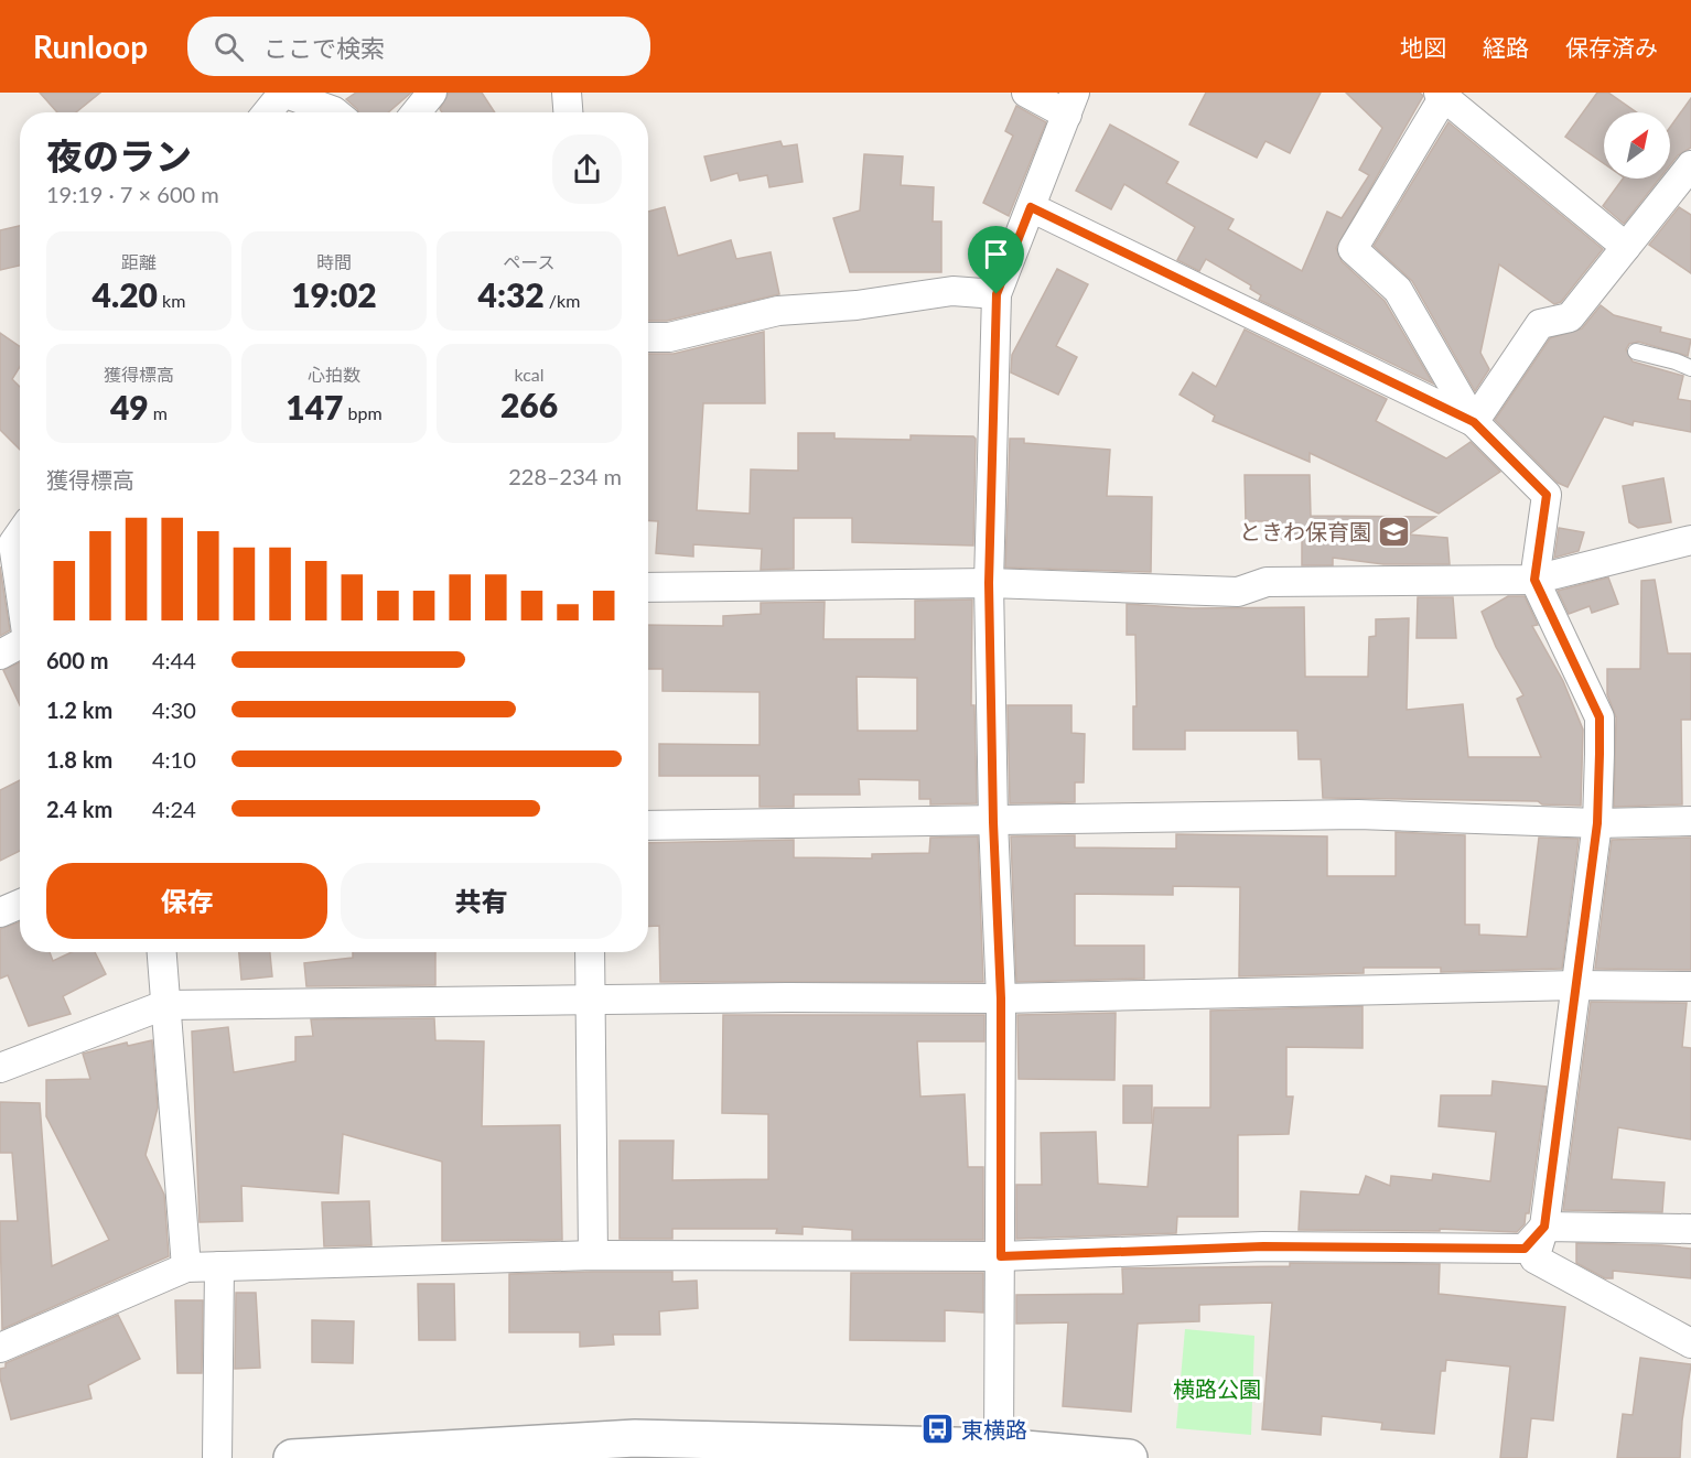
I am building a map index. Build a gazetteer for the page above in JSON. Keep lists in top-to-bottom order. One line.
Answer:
{"parks":["横路公園"],"places":{"school or university":["ときわ保育園"],"bus stop":["東横路"]},"north":"top right","page":{"header":"Runloop","search":"ここで検索","nav":["地図","経路","保存済み"],"heading":["夜のラン","19:19 · 7 × 600 m"],"stats":[["距離","4.20 km"],["時間","19:02"],["ペース","4:32 /km"],["獲得標高","49 m"],["心拍数","147 bpm"],["kcal","266"]],"chart":["獲得標高","228–234 m"],"list":[{"name":"600 m","note":"4:44"},{"name":"1.2 km","note":"4:30"},{"name":"1.8 km","note":"4:10"},{"name":"2.4 km","note":"4:24"}],"buttons":["保存","共有"]}}
